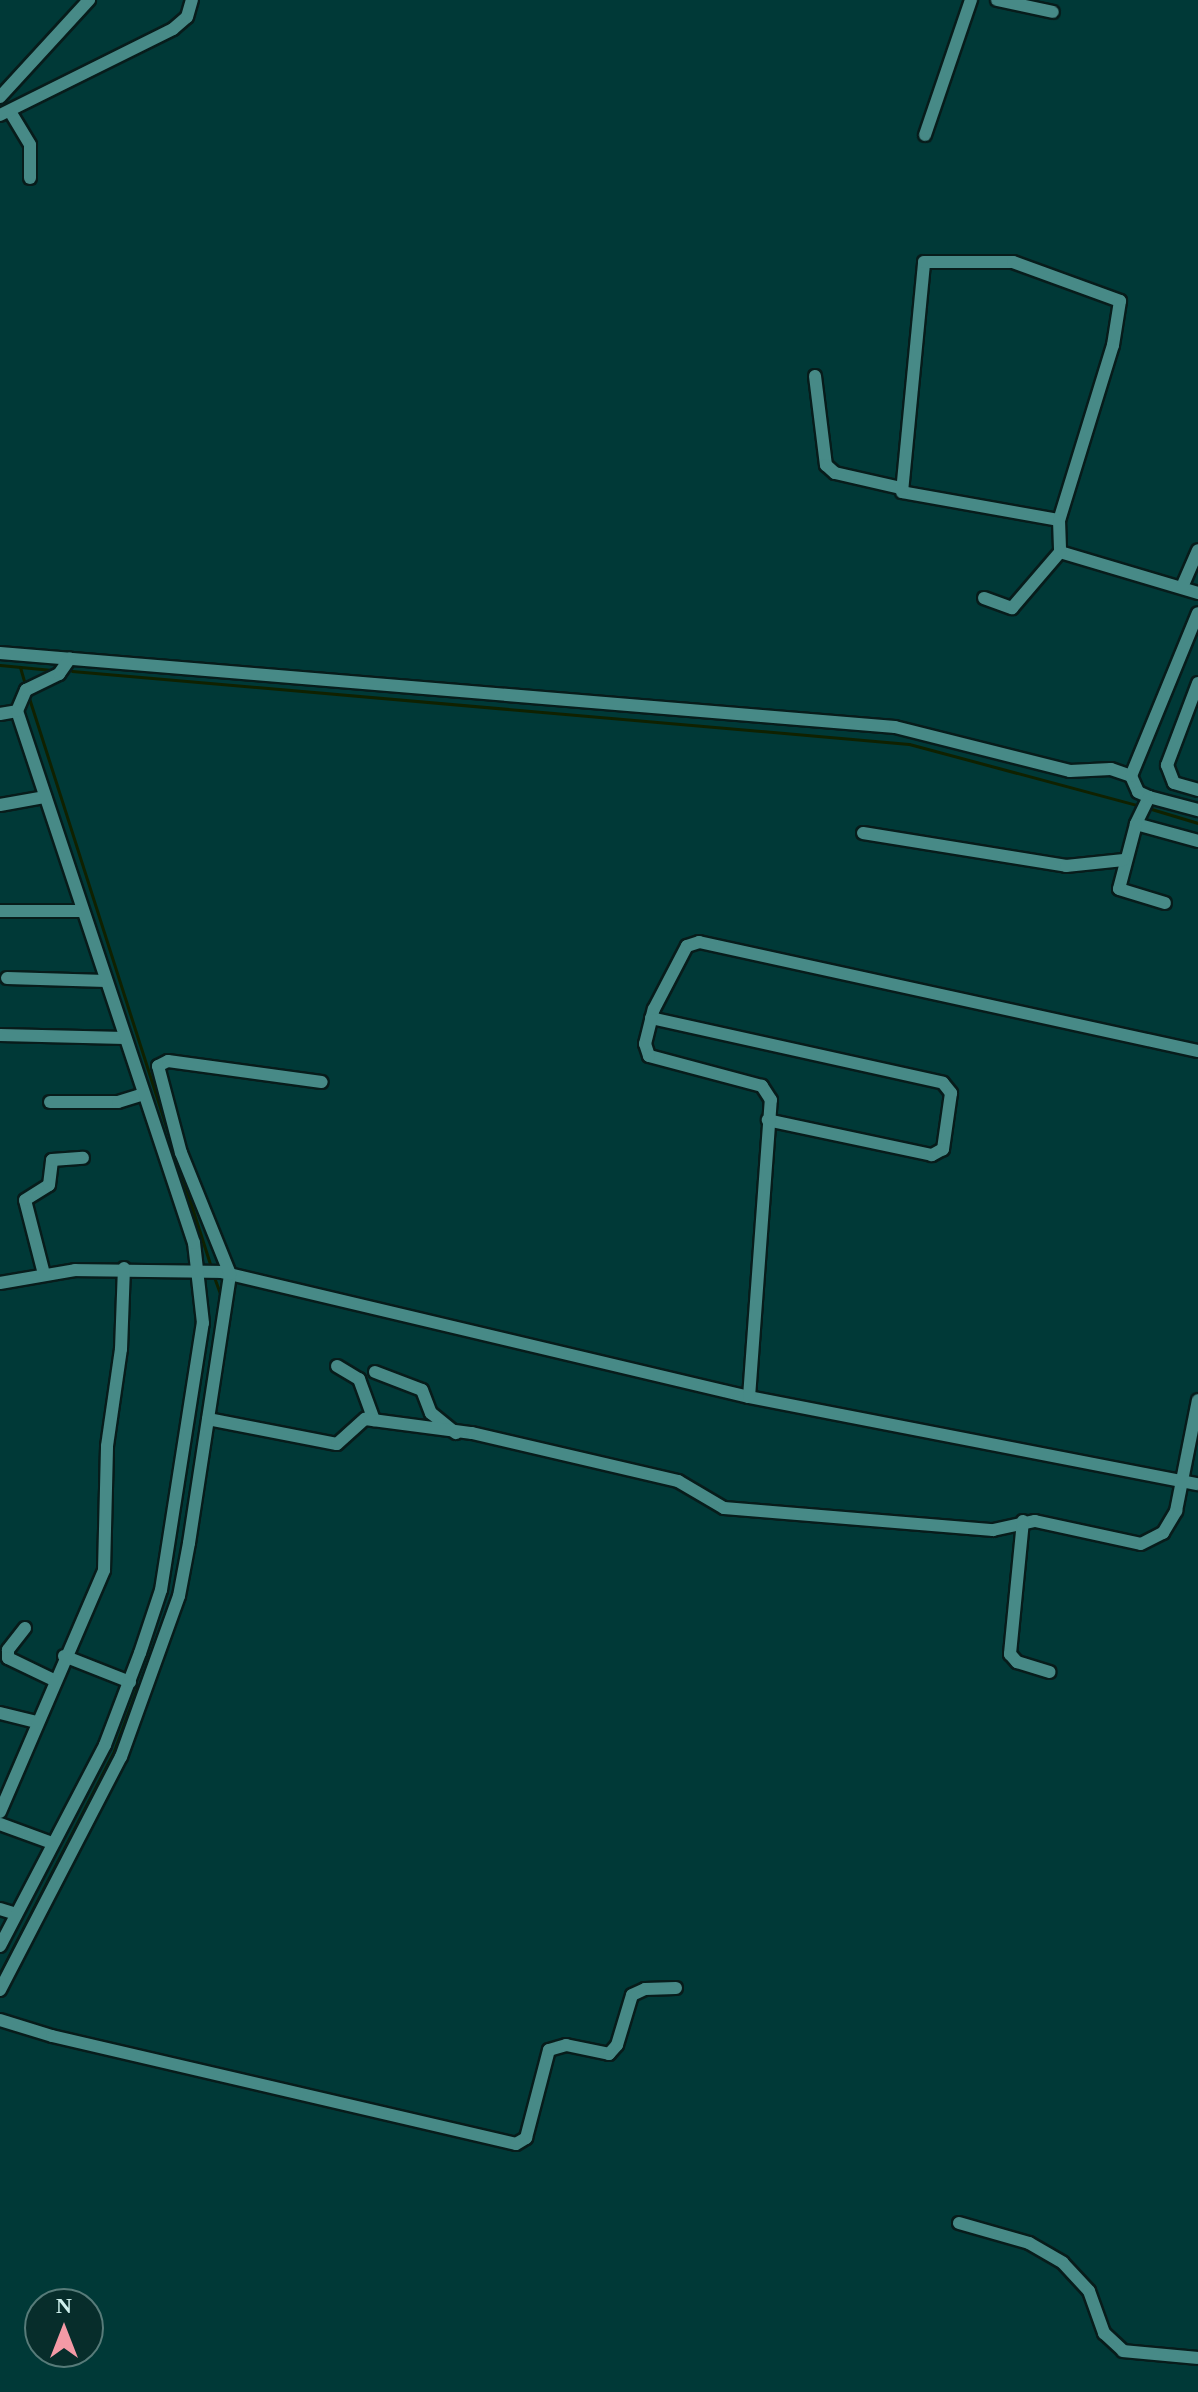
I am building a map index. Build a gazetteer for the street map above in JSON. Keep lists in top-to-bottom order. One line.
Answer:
{"north":"top"}
